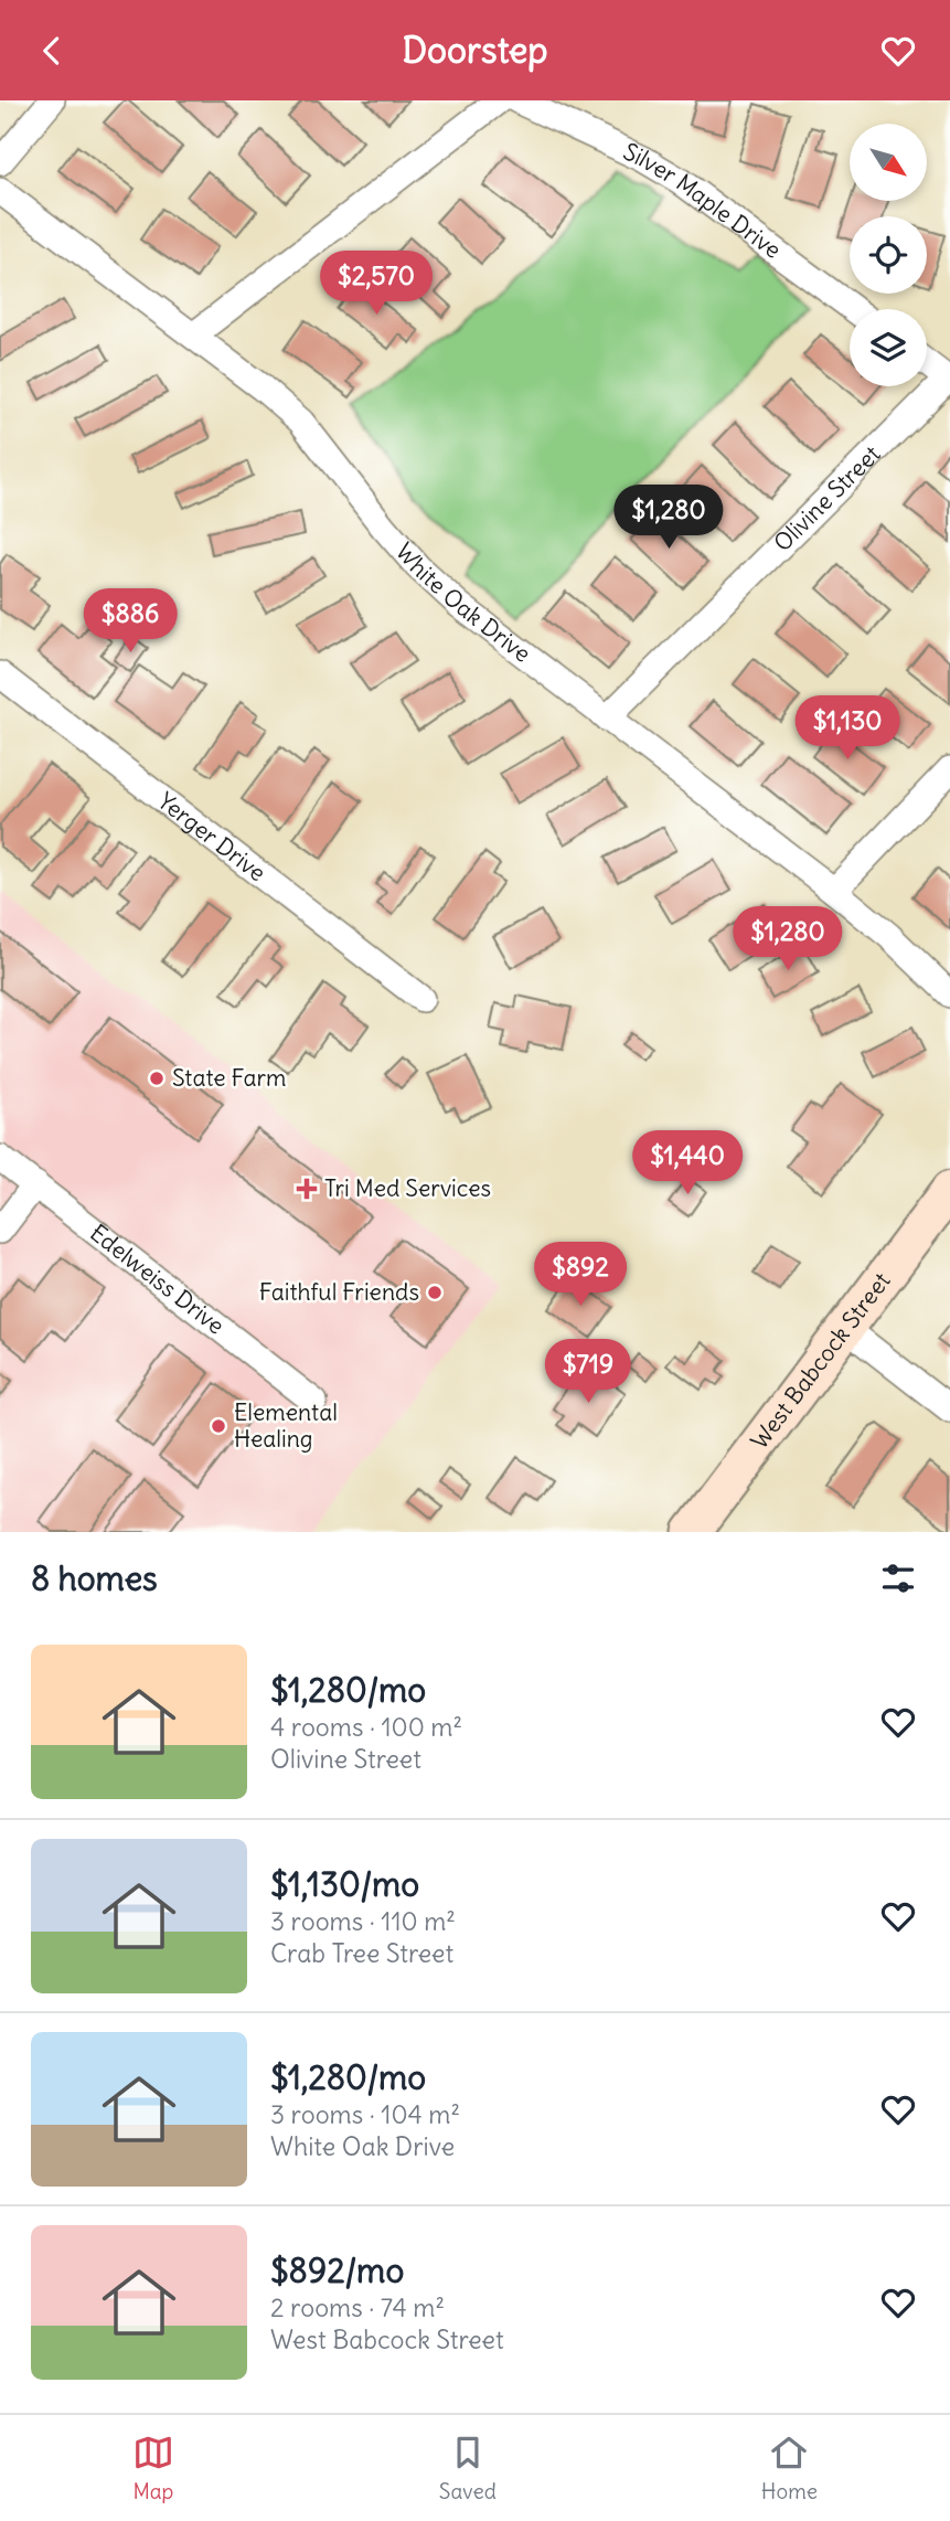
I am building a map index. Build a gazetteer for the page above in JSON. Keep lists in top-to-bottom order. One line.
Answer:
{"streets":{"street":["Silver Maple Drive","Olivine Street","White Oak Drive","Yerger Drive","Edelweiss Drive","West Babcock Street"]},"crossings":[["Olivine Street","White Oak Drive"]],"places":{"other":["State Farm","Faithful Friends","Elemental Healing"],"health":["Tri Med Services"]},"north":"bottom right","page":{"header":"Doorstep","price":["$2,570","$1,280","$886","$1,130","$1,280","$1,440","$892","$719"],"heading":"8 homes","list":[{"name":"$1,280/mo","note":"4 rooms · 100 m² · Olivine Street"},{"name":"$1,130/mo","note":"3 rooms · 110 m² · Crab Tree Street"},{"name":"$1,280/mo","note":"3 rooms · 104 m² · White Oak Drive"},{"name":"$892/mo","note":"2 rooms · 74 m² · West Babcock Street"}],"tabs":["Map","Saved","Home"]}}
